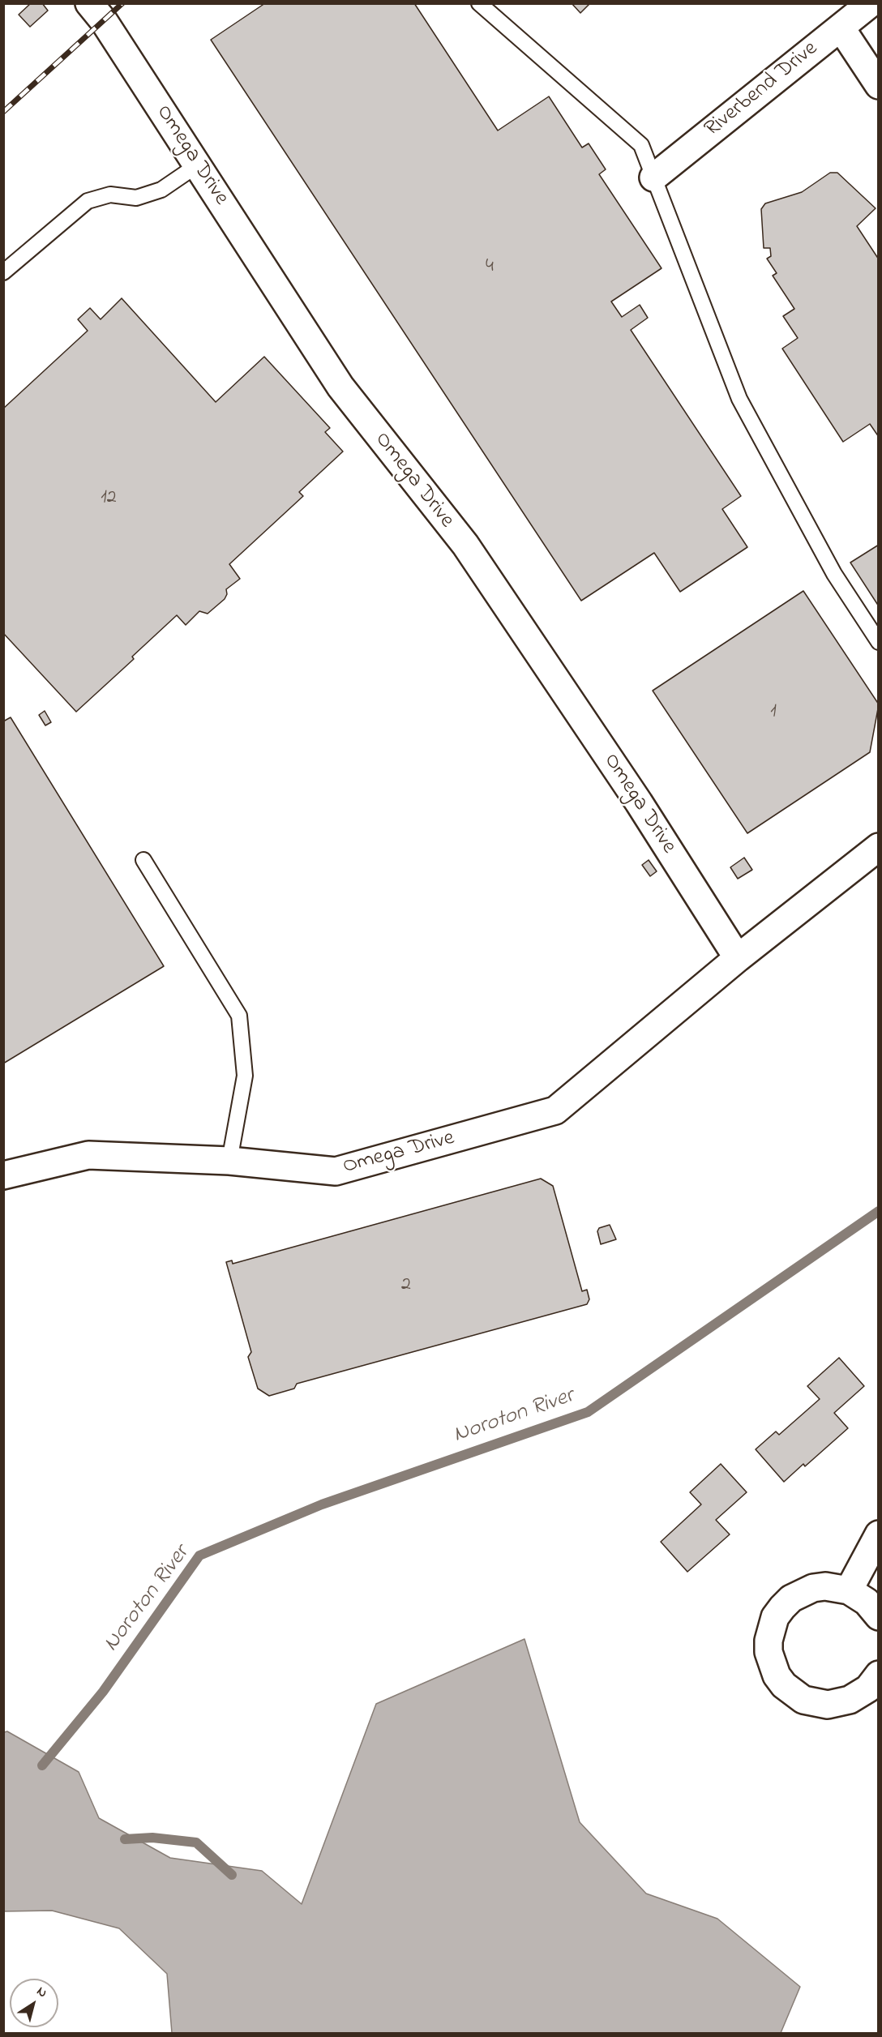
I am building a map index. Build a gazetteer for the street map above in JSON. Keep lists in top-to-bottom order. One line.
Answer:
{"streets":{"street":["Riverbend Drive","Omega Drive"]},"water":["Noroton River"],"house_numbers":["4","12","1","2"],"north":"top right"}
